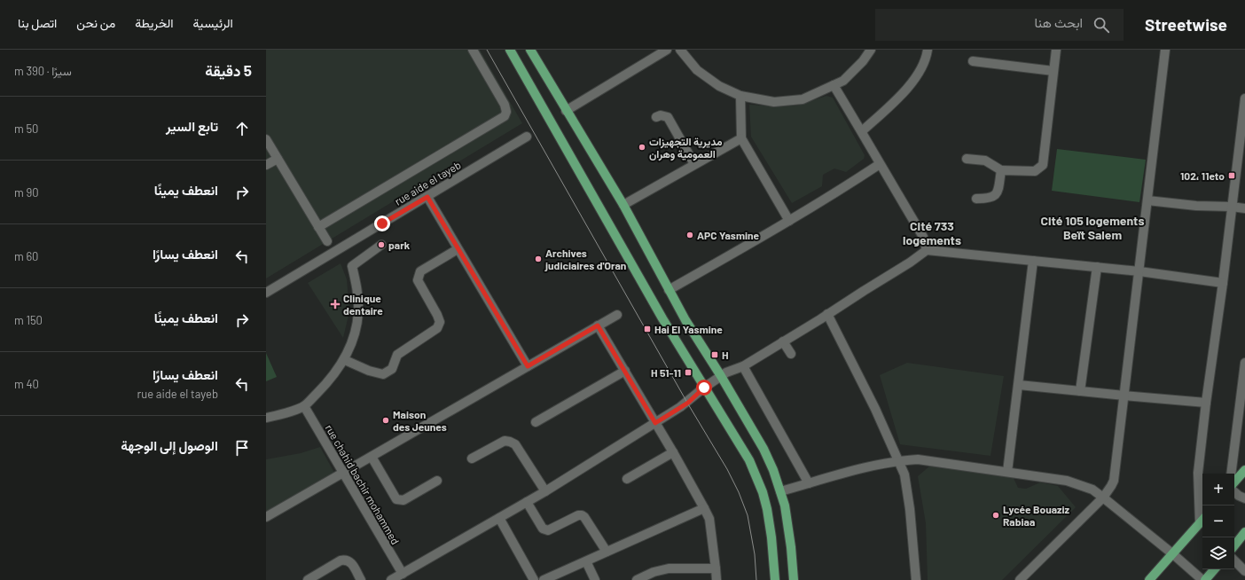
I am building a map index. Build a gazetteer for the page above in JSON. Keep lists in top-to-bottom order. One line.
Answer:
{"streets":{"street":["rue aide el tayeb","rue chahid bachir mohammed"]},"districts":["Cité 105 logements Beït Salem","Cité 733 logements"],"places":{"other":["مديرية التجهيزات العمومية وهران","APC Yasmine","park","Archives judiciaires d'Oran","Maison des Jeunes","Lycée Bouaziz Rabiaa"],"transit":["102، 11eto","Hai El Yasmine","H","H 51-11"],"health":["Clinique dentaire"]},"page":{"header":"Streetwise","search":"ابحث هنا","nav":["الرئيسية","الخريطة","من نحن","اتصل بنا"],"heading":["5 دقيقة","سيرًا · 390 m"],"list":[["تابع السير","50 m"],["انعطف يمينًا","90 m"],["انعطف يسارًا","60 m"],["انعطف يمينًا","150 m"],["انعطف يسارًا","rue aide el tayeb","40 m"],"الوصول إلى الوجهة"],"map_buttons":["+","−"]}}
